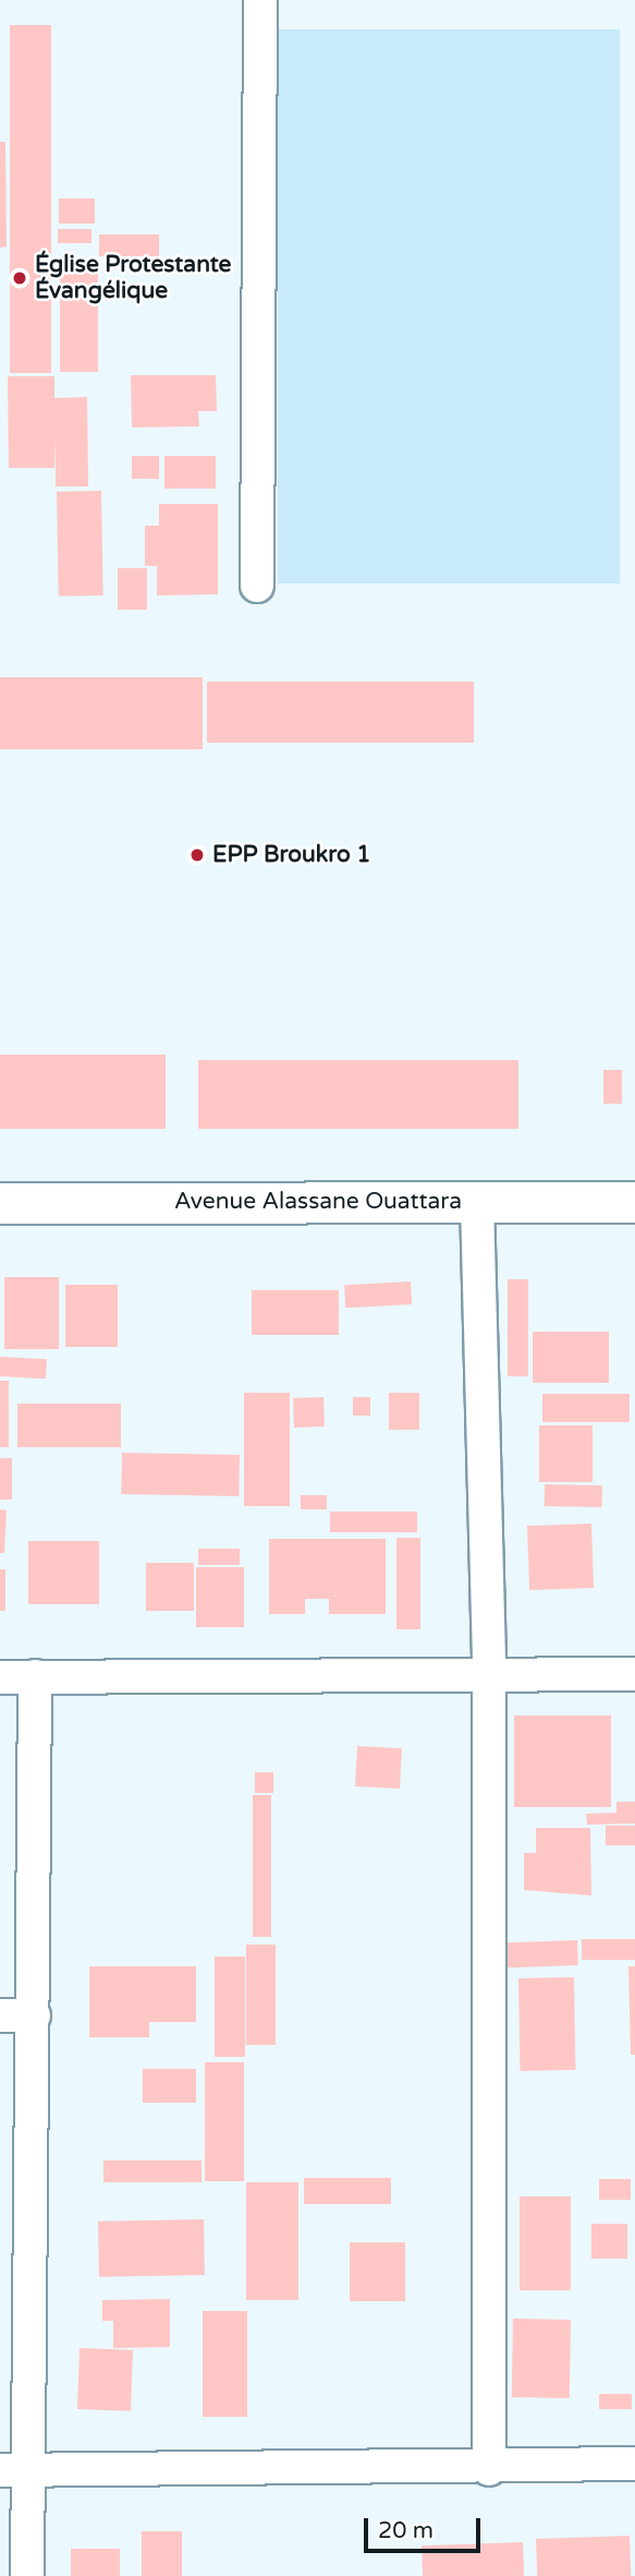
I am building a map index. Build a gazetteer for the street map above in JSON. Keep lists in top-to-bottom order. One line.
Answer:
{"streets":{"street":["Avenue Alassane Ouattara"]},"places":["Église Protestante Évangélique","EPP Broukro 1"],"scale_bar":"20 m"}
